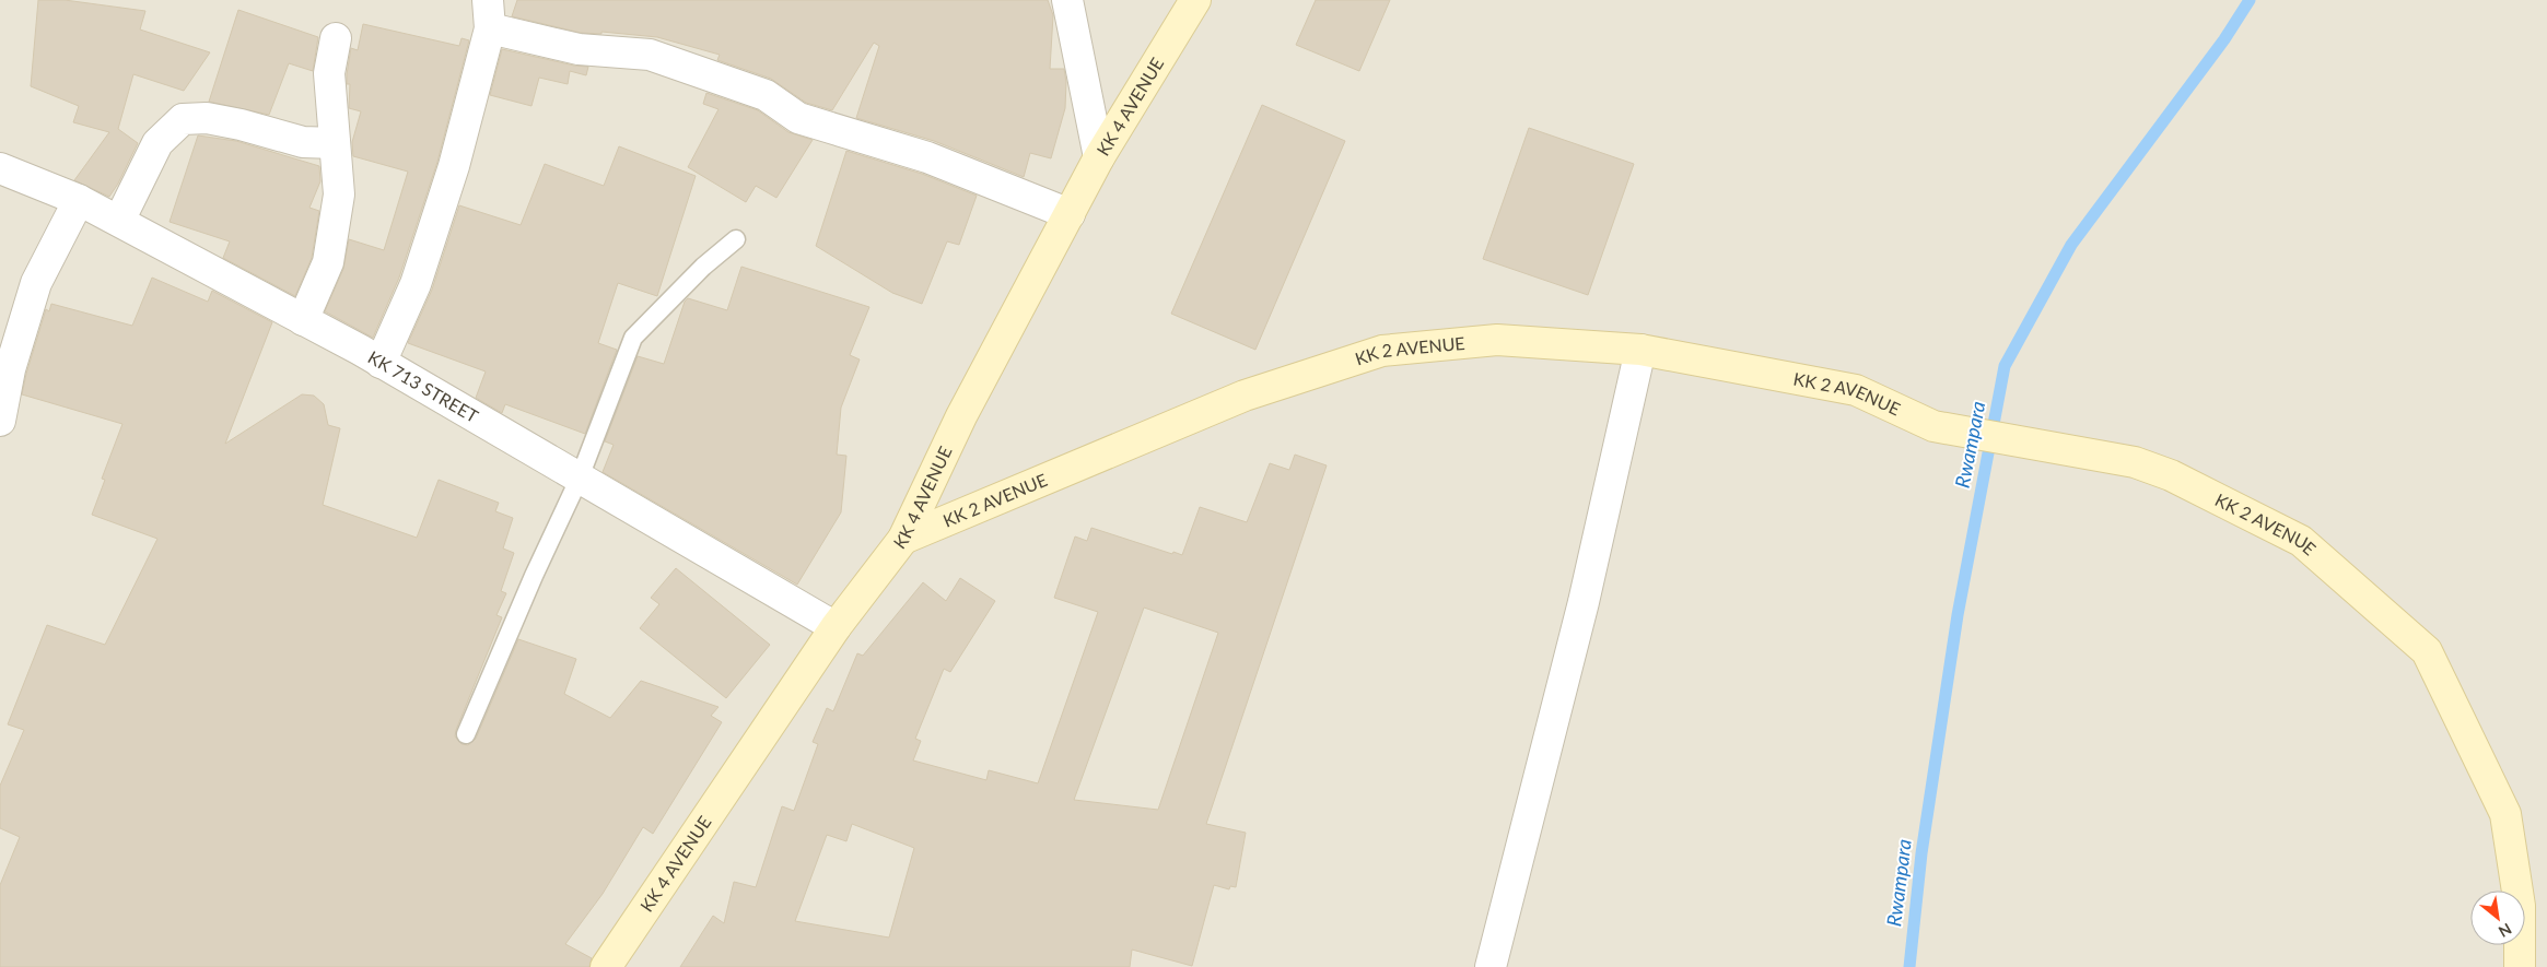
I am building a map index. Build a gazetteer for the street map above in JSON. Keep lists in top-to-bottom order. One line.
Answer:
{"streets":{"main road":["KK 4 AVENUE","KK 2 AVENUE"],"street":["KK 713 STREET"]},"crossings":[["KK 4 AVENUE","KK 2 AVENUE"],["KK 4 AVENUE","KK 713 STREET"]],"water":["Rwampara"],"north":"bottom right"}
